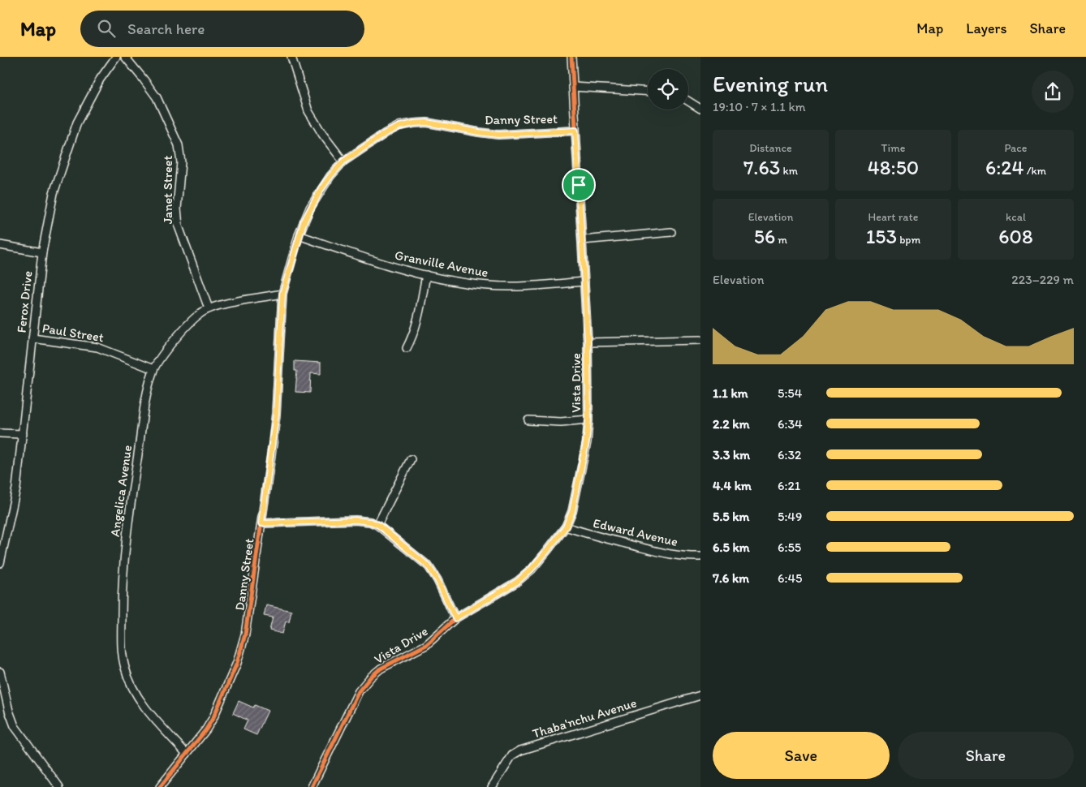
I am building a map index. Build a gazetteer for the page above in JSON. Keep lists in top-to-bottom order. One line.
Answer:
{"streets":{"street":["Danny Street","Janet Street","Granville Avenue","Ferox Drive","Paul Street","Vista Drive","Angelica Avenue","Edward Avenue","Thaba'nchu Avenue"]},"crossings":[["Danny Street","Granville Avenue"],["Danny Street","Vista Drive"],["Danny Street","Angelica Avenue"],["Janet Street","Angelica Avenue"],["Granville Avenue","Vista Drive"],["Ferox Drive","Paul Street"],["Paul Street","Angelica Avenue"],["Vista Drive","Edward Avenue"]],"page":{"header":"Map","search":"Search here","nav":["Map","Layers","Share"],"heading":["Evening run","19:10 · 7 × 1.1 km"],"stats":[["Distance","7.63 km"],["Time","48:50"],["Pace","6:24 /km"],["Elevation","56 m"],["Heart rate","153 bpm"],["kcal","608"]],"chart":["Elevation","223–229 m"],"list":[{"name":"1.1 km","note":"5:54"},{"name":"2.2 km","note":"6:34"},{"name":"3.3 km","note":"6:32"},{"name":"4.4 km","note":"6:21"},{"name":"5.5 km","note":"5:49"},{"name":"6.5 km","note":"6:55"},{"name":"7.6 km","note":"6:45"}],"buttons":["Save","Share"]}}
